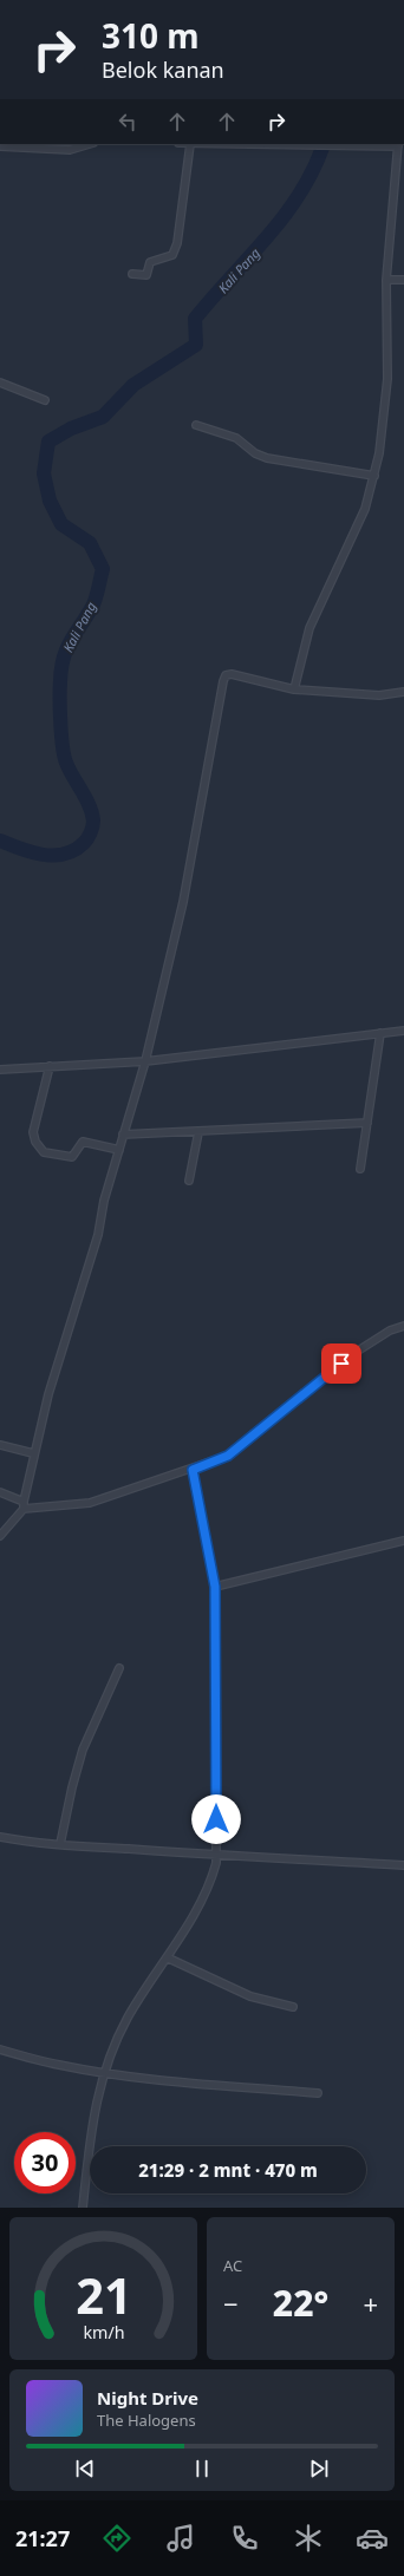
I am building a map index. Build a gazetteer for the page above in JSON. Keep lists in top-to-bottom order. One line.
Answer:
{"water":["Kali Pang"],"page":{"turn":["310 m","Belok kanan"],"limit":"30","trip":"21:29 · 2 mnt · 470 m","tile":"AC","heat":["−","22°","+"],"song":["Night Drive","The Halogens"],"tabs":"21:27","gauge":["21","km/h"]}}
